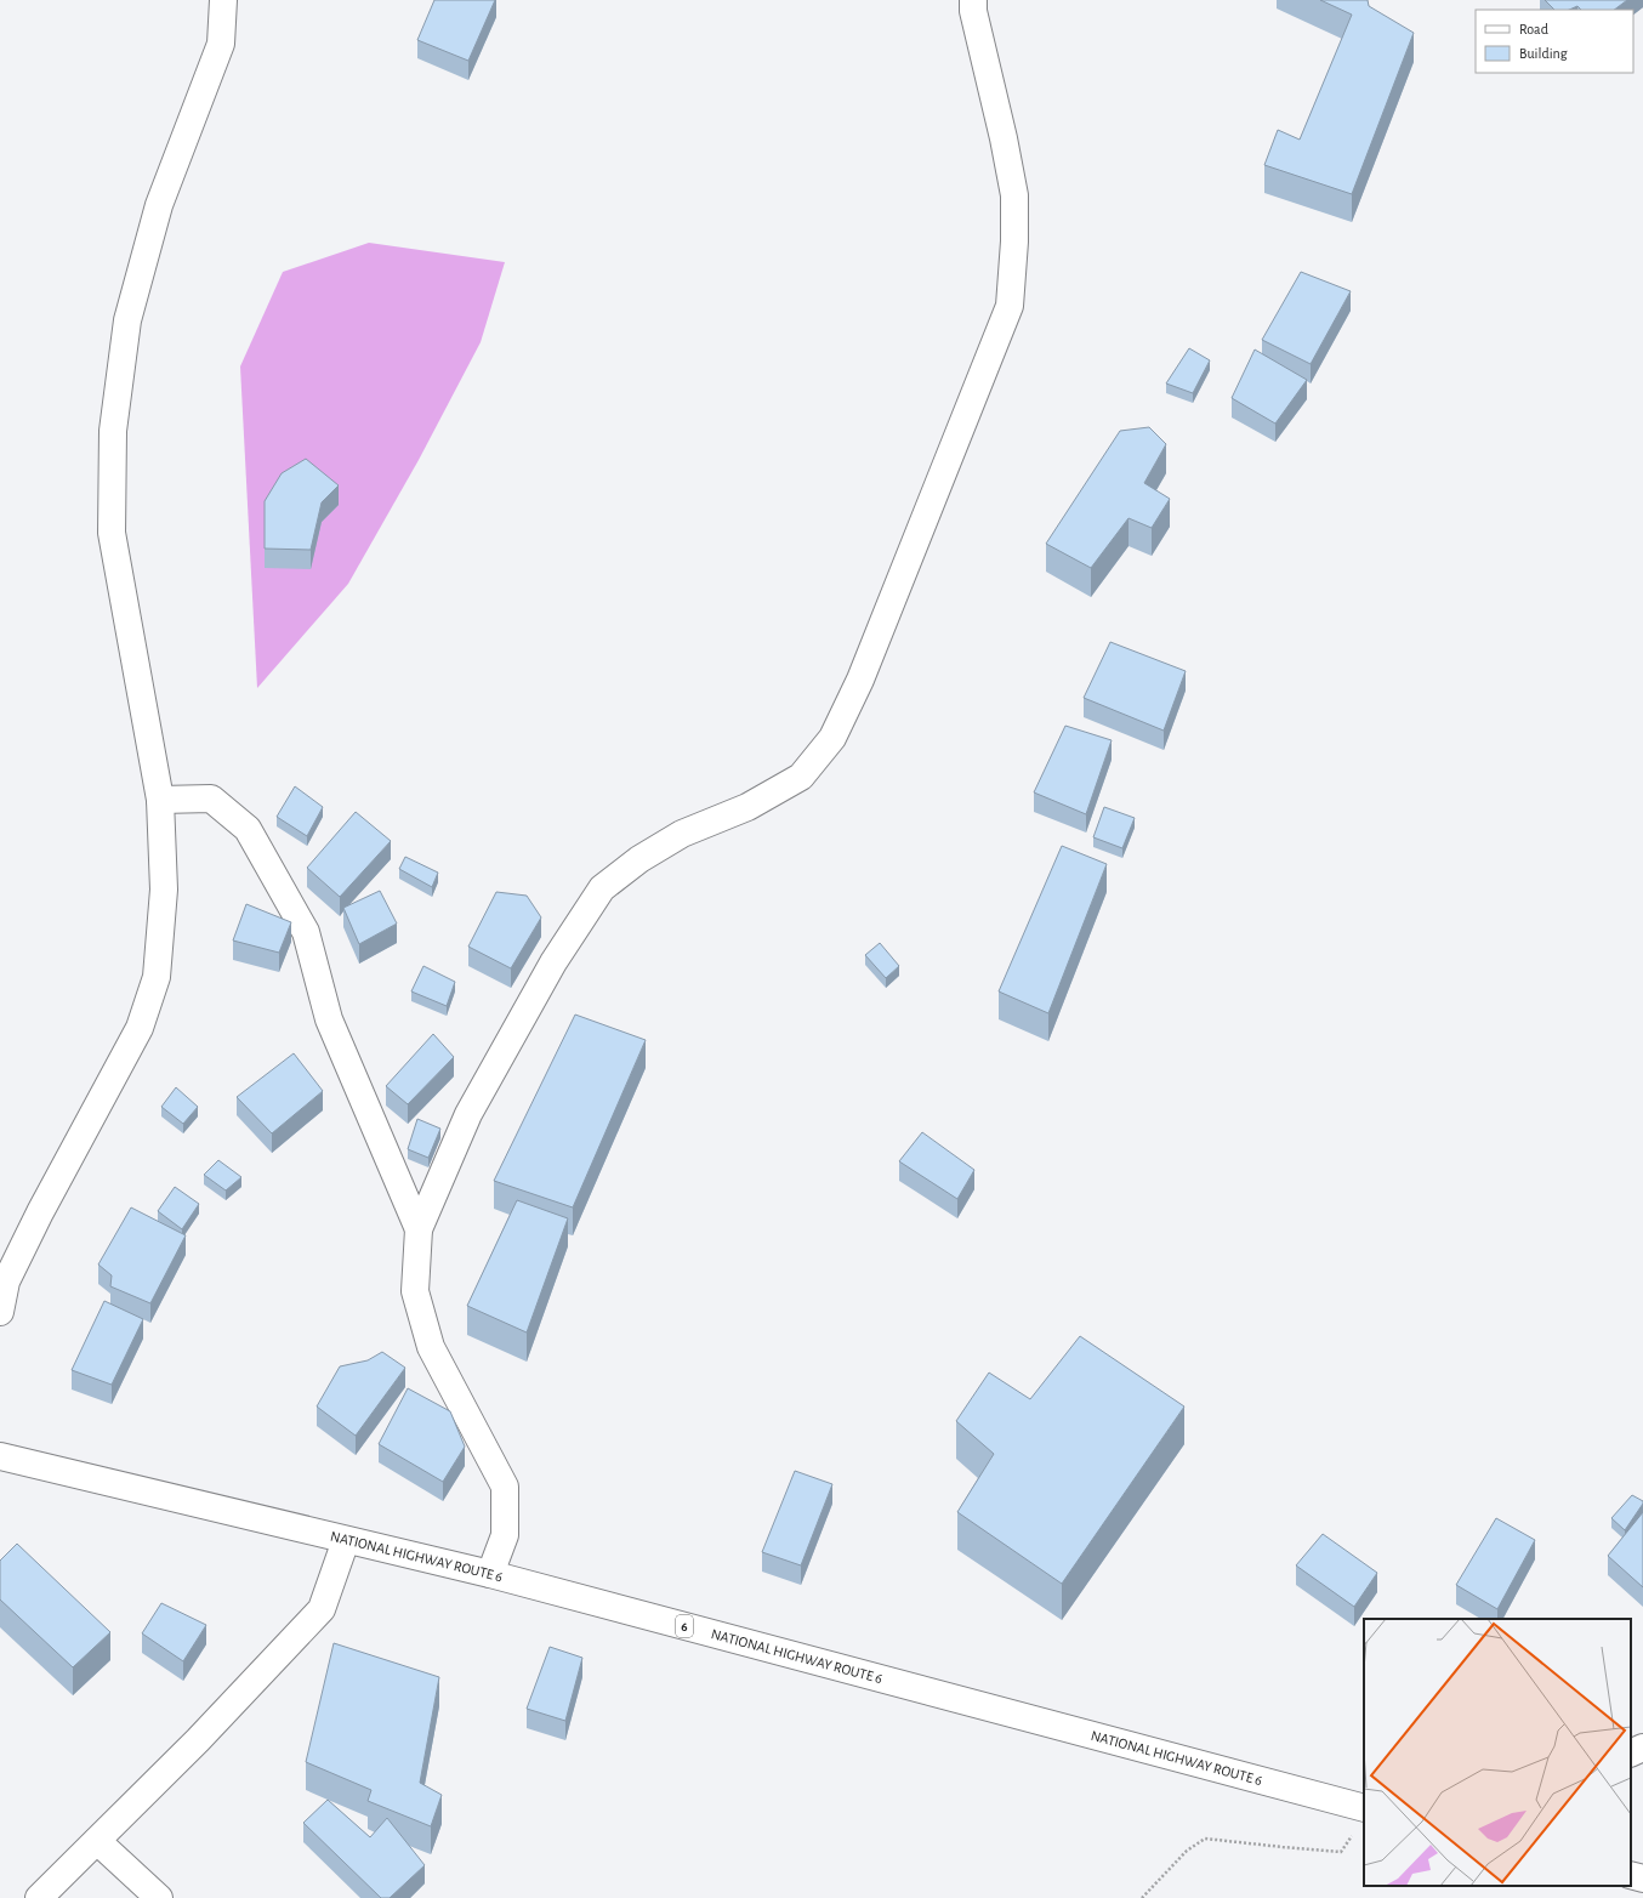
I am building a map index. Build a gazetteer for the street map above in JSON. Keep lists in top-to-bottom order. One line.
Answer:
{"streets":{"main road":["NATIONAL HIGHWAY ROUTE 6","6"]},"legend":["Road","Building"]}
